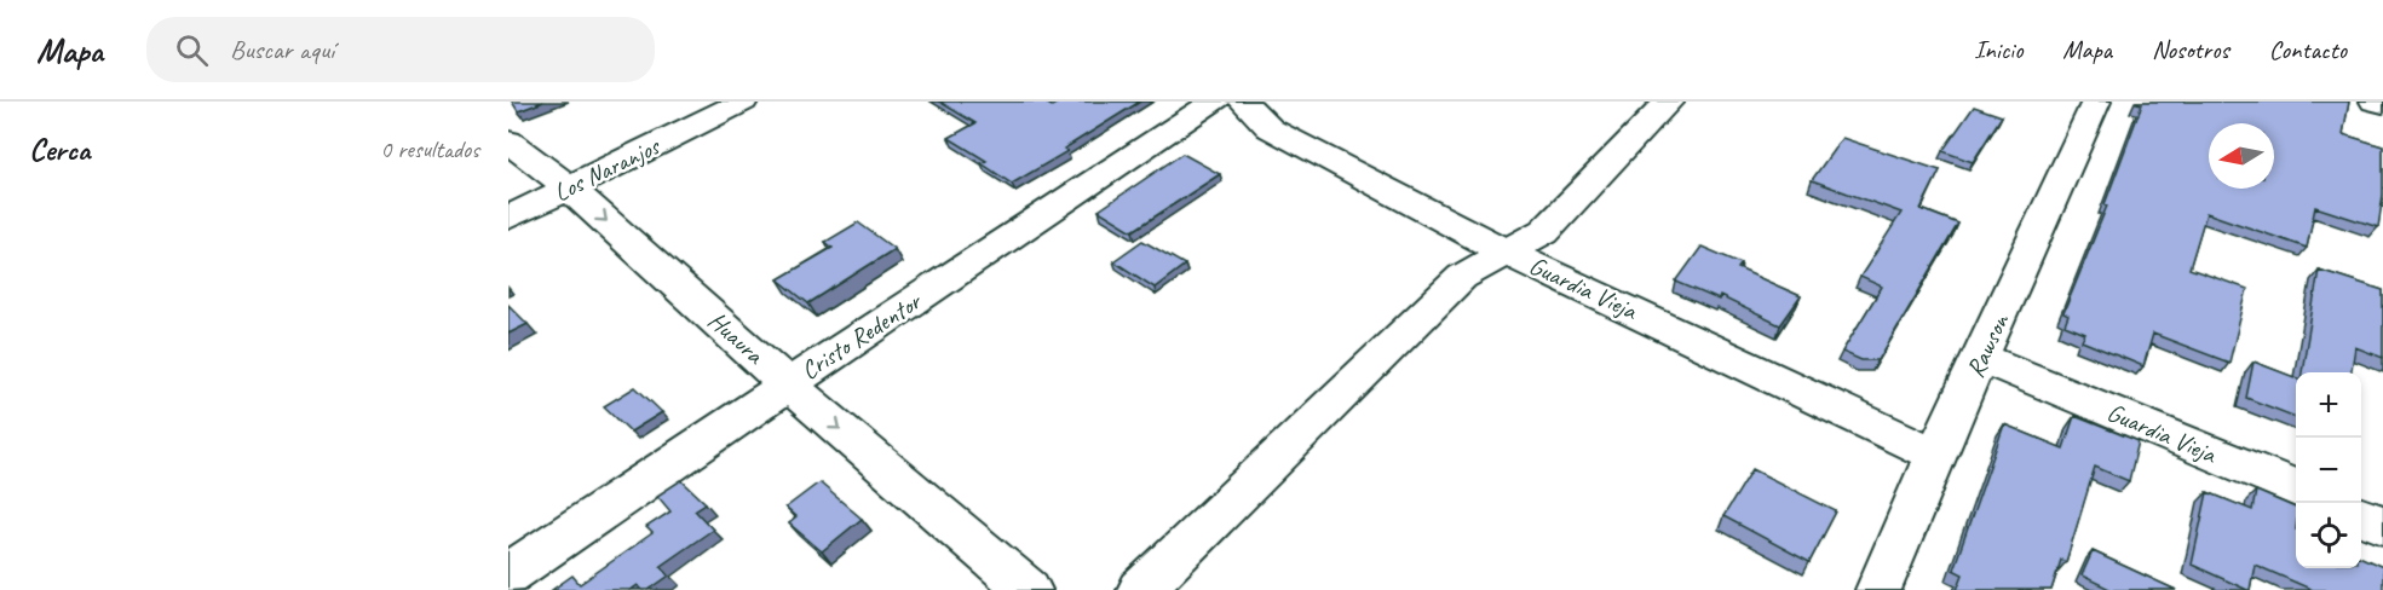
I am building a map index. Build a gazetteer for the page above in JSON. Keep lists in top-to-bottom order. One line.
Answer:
{"streets":{"street":["Los Naranjos","Guardia Vieja","Cristo Redentor","Huaura","Rawson"]},"crossings":[["Los Naranjos","Huaura"],["Guardia Vieja","Rawson"],["Cristo Redentor","Huaura"]],"one_way":["Huaura"],"north":"left","page":{"header":"Mapa","search":"Buscar aquí","nav":["Inicio","Mapa","Nosotros","Contacto"],"heading":["Cerca","0 resultados"],"map_buttons":["+","−"]}}
